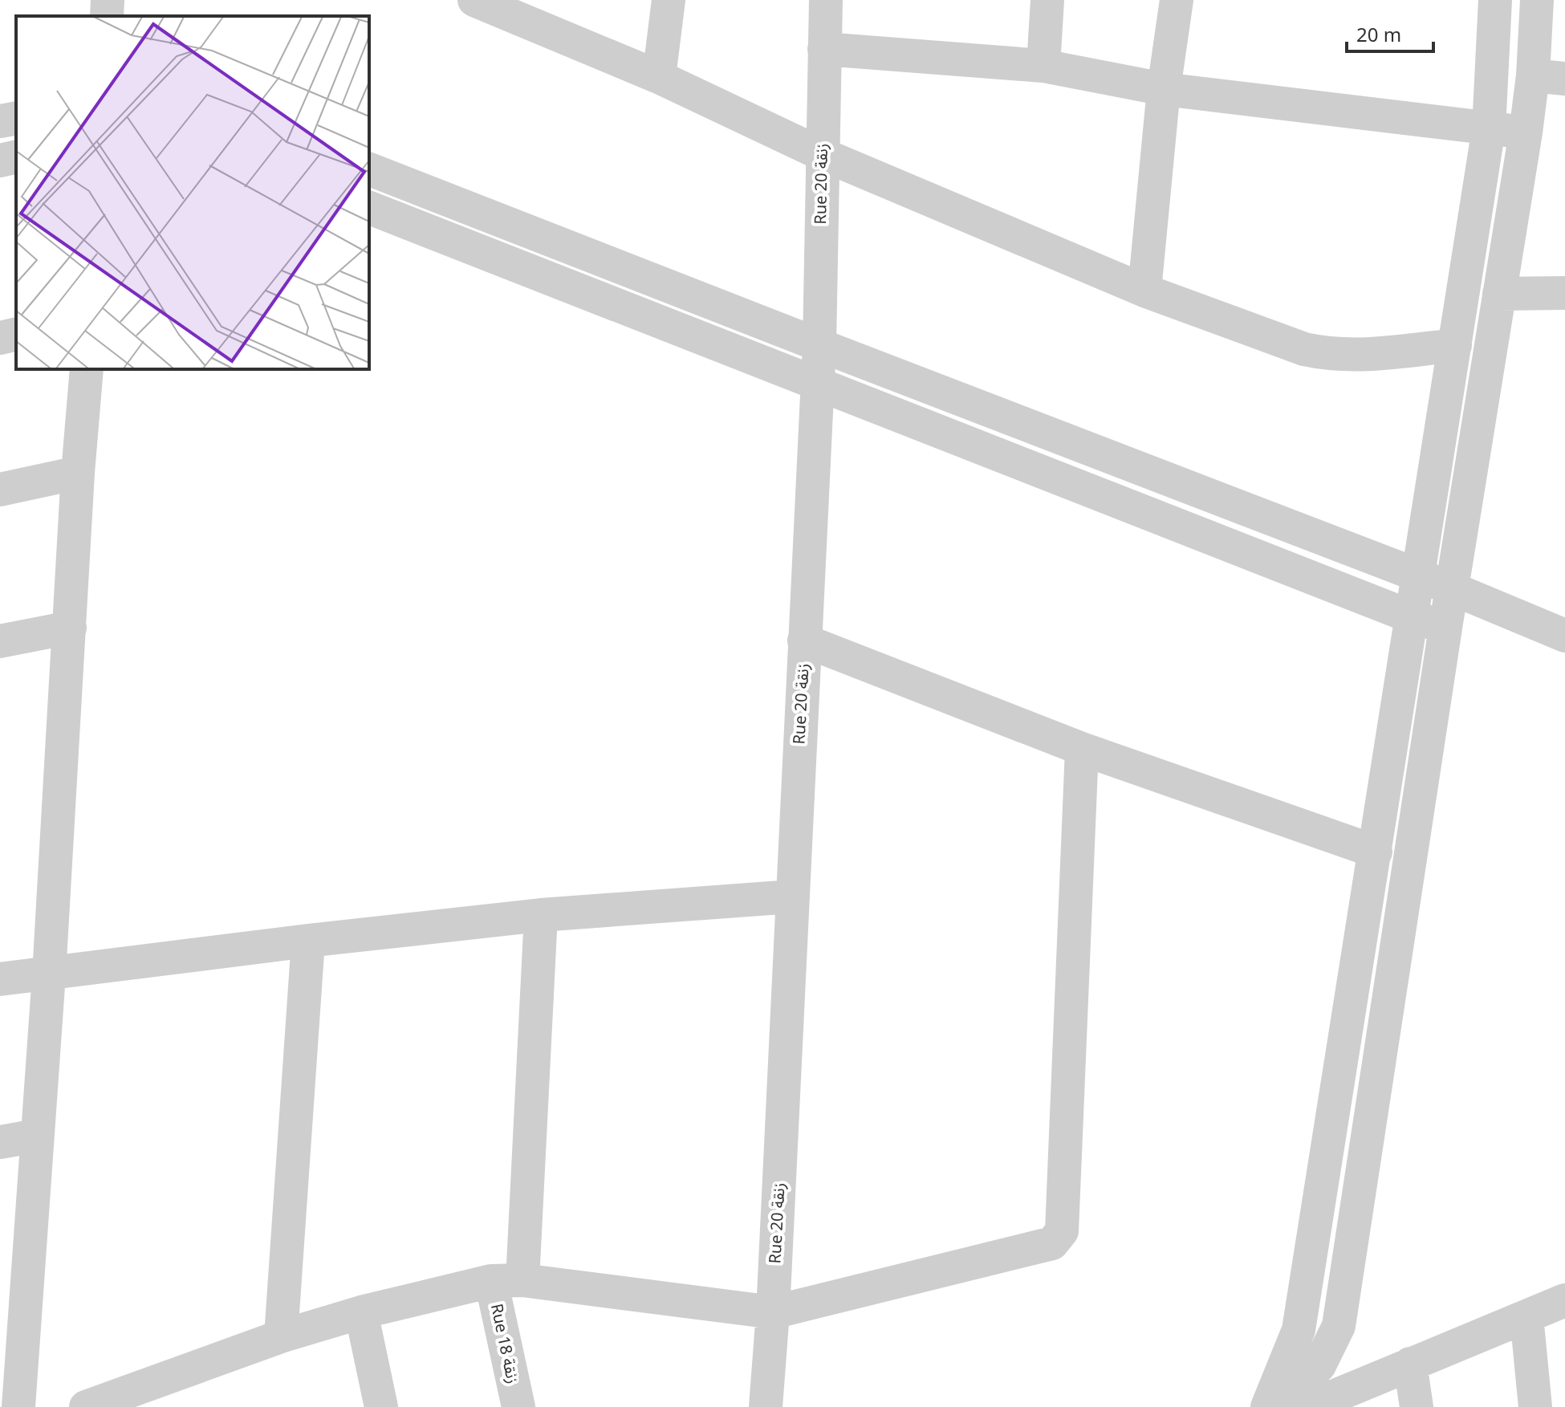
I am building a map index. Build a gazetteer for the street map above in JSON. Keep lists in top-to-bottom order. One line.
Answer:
{"streets":{"street":["Rue 20 زنقة","Rue 18 زنقة"]},"scale_bar":"20 m"}
